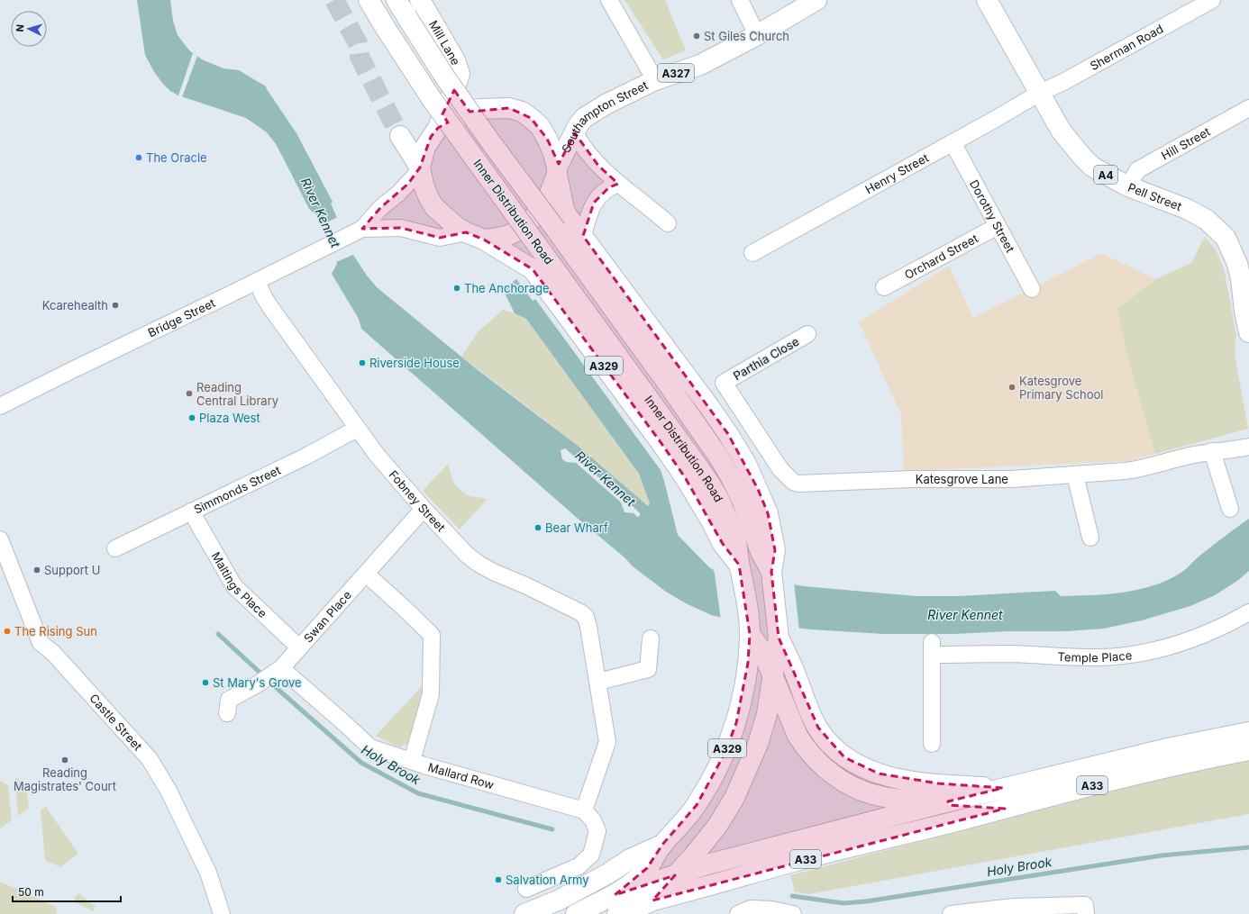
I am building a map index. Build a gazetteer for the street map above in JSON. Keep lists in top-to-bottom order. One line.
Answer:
{"streets":{"main road":["Mill Lane","A327","Southampton Street","A4","Pell Street","Inner Distribution Road","A329","A33"],"street":["Sherman Road","Hill Street","Henry Street","Dorothy Street","Orchard Street","Bridge Street","Parthia Close","Katesgrove Lane","Simmonds Street","Fobney Street","Maltings Place","Swan Place","Temple Place","Castle Street","Mallard Row"]},"crossings":[["Sherman Road","Henry Street"],["Sherman Road","Pell Street"],["Southampton Street","Bridge Street"],["Southampton Street","A329"],["Hill Street","Pell Street"],["Henry Street","Pell Street"],["Henry Street","Dorothy Street"],["Inner Distribution Road","A329"],["Inner Distribution Road","A33"],["Dorothy Street","Orchard Street"],["Bridge Street","A329"],["Bridge Street","Fobney Street"],["Parthia Close","Katesgrove Lane"],["Simmonds Street","Fobney Street"],["Simmonds Street","Maltings Place"],["Fobney Street","Swan Place"],["Maltings Place","Swan Place"],["Swan Place","Mallard Row"]],"water":["River Kennet","Holy Brook"],"places":["St Giles Church","The Oracle","The Anchorage","Kcarehealth","Riverside House","Katesgrove Primary School","Reading Central Library","Plaza West","Bear Wharf","Support U","The Rising Sun","St Mary's Grove","Reading Magistrates' Court","Salvation Army"],"scale_bar":"50 m","north":"left"}
